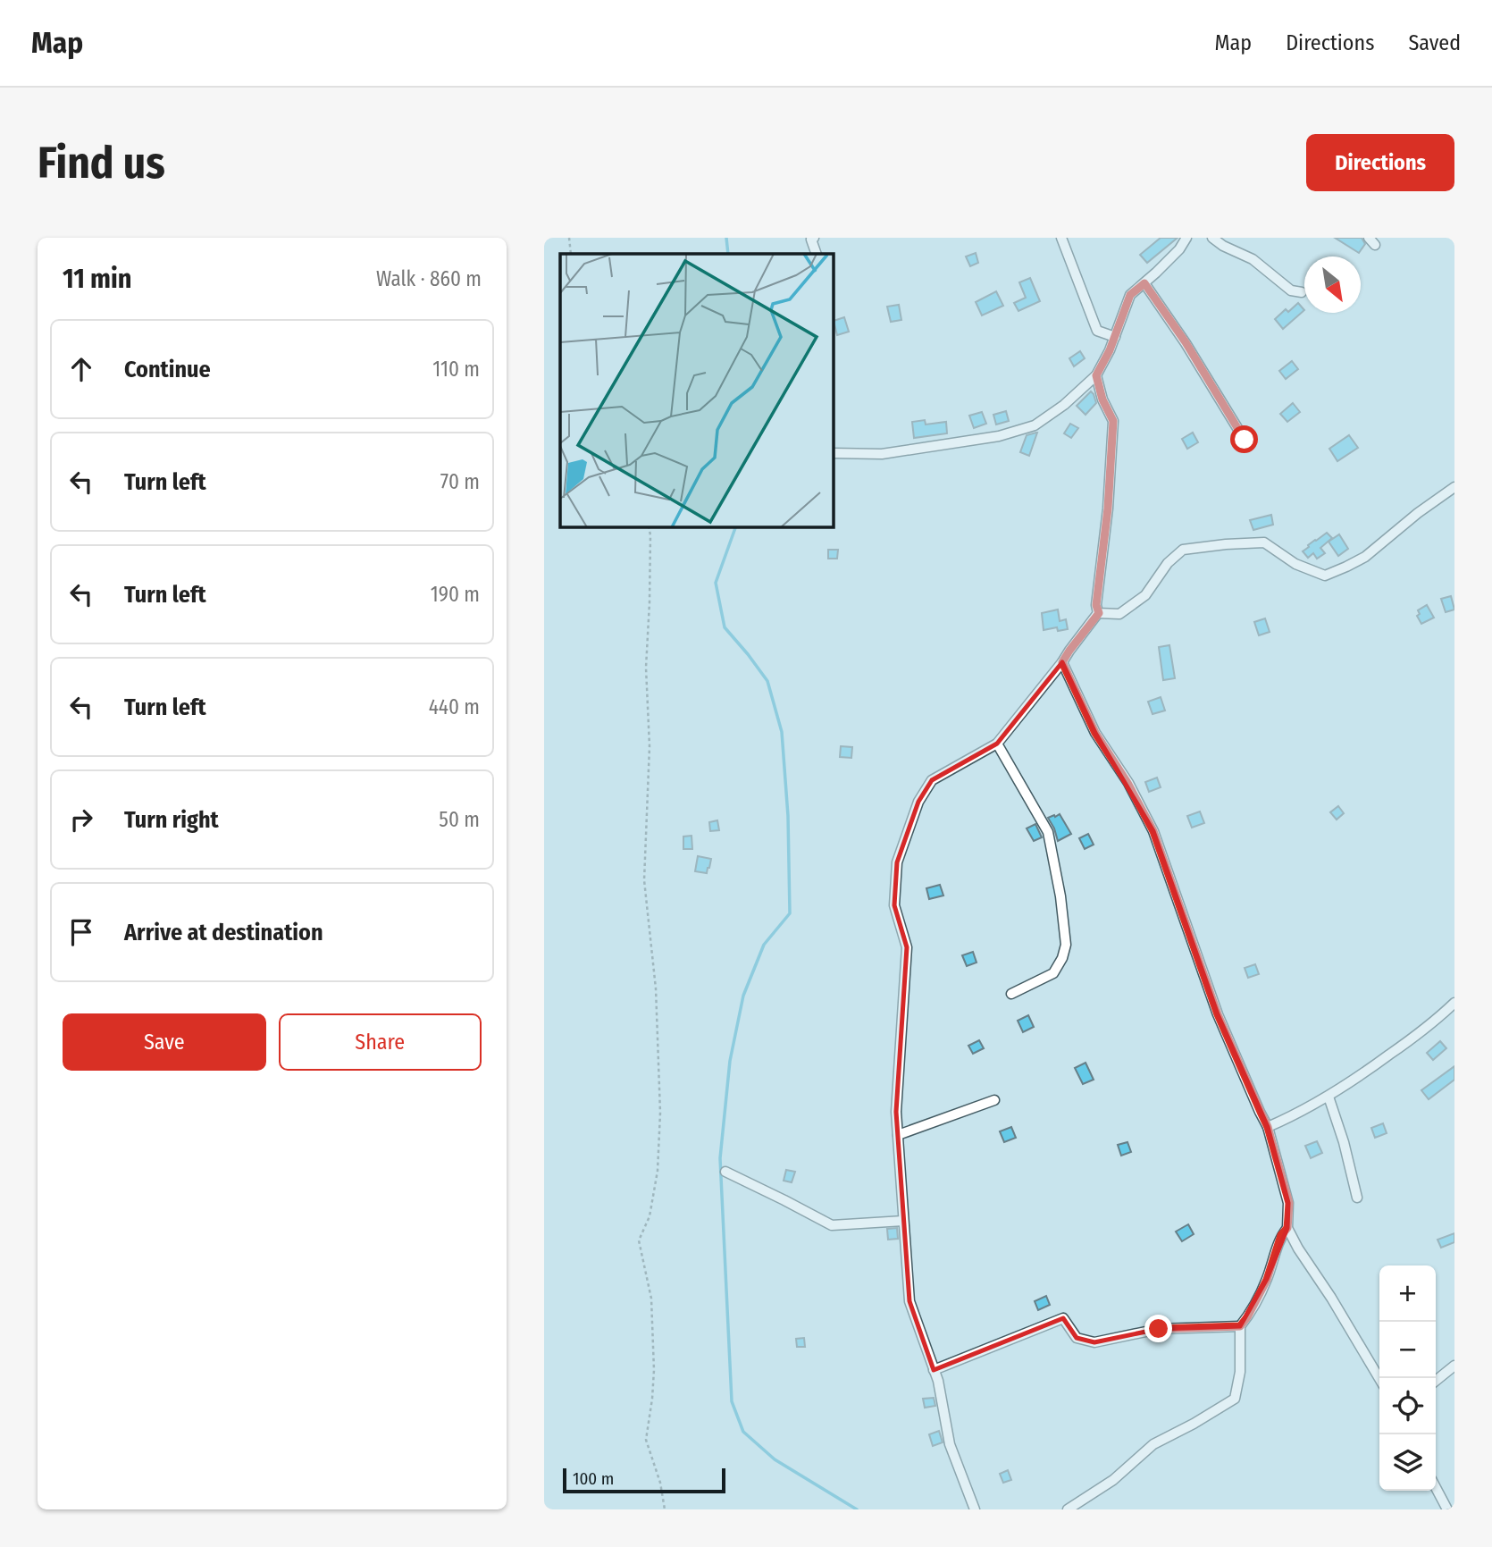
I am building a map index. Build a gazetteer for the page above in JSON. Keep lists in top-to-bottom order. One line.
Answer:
{"scale_bar":"100 m","north":"bottom right","page":{"header":"Map","nav":["Map","Directions","Saved"],"buttons":["Directions",["Save","Share"]],"title":"Find us","heading":["11 min","Walk · 860 m"],"list":[["Continue","110 m"],["Turn left","70 m"],["Turn left","190 m"],["Turn left","440 m"],["Turn right","50 m"],"Arrive at destination"],"map_buttons":["+","−"],"scale":"100 m"}}
